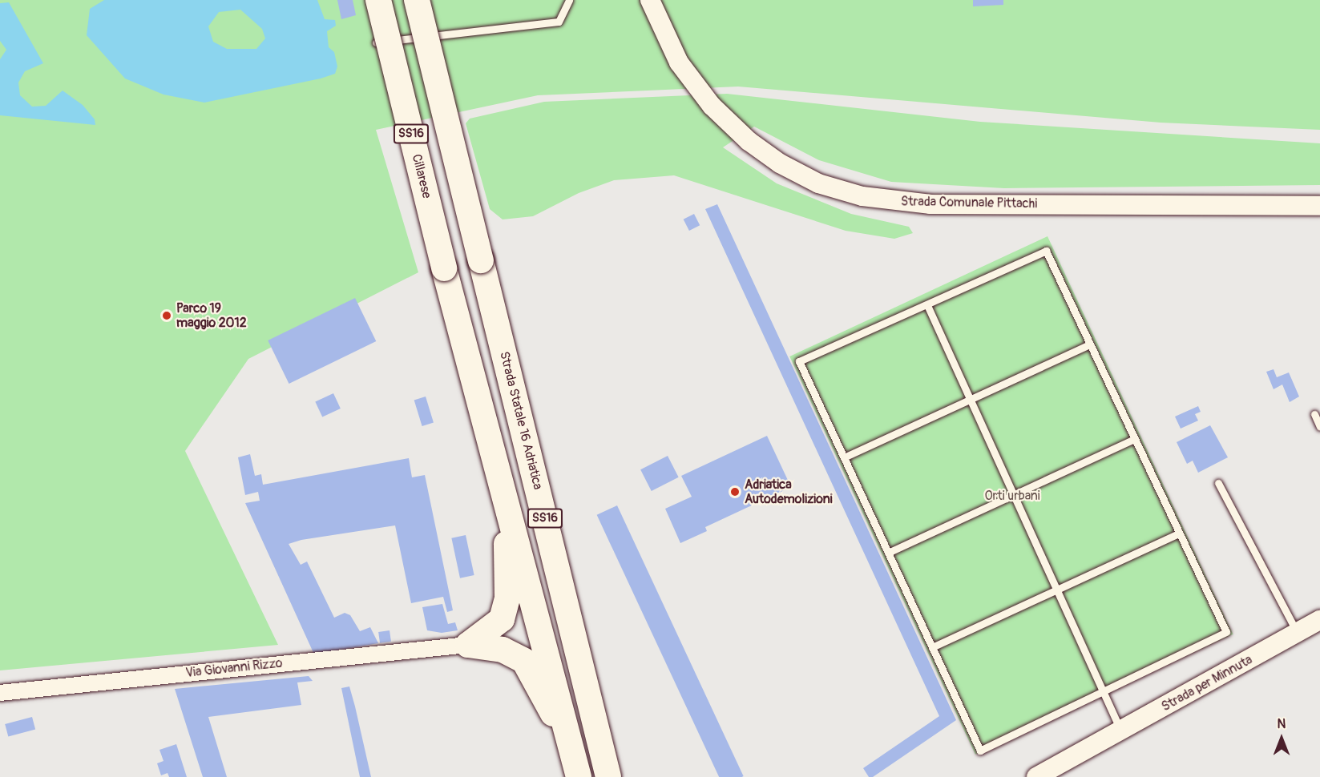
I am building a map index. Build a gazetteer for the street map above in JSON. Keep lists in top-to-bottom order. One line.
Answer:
{"streets":{"highway":["SS16","Cillarese","Strada Statale 16 Adriatica"],"street":["Strada Comunale Pittachi","Via Giovanni Rizzo","Strada per Minnuta"]},"crossings":[["SS16","Cillarese"]],"parks":["Orti urbani"],"places":["Parco 19 maggio 2012","Adriatica Autodemolizioni"],"north":"top"}
